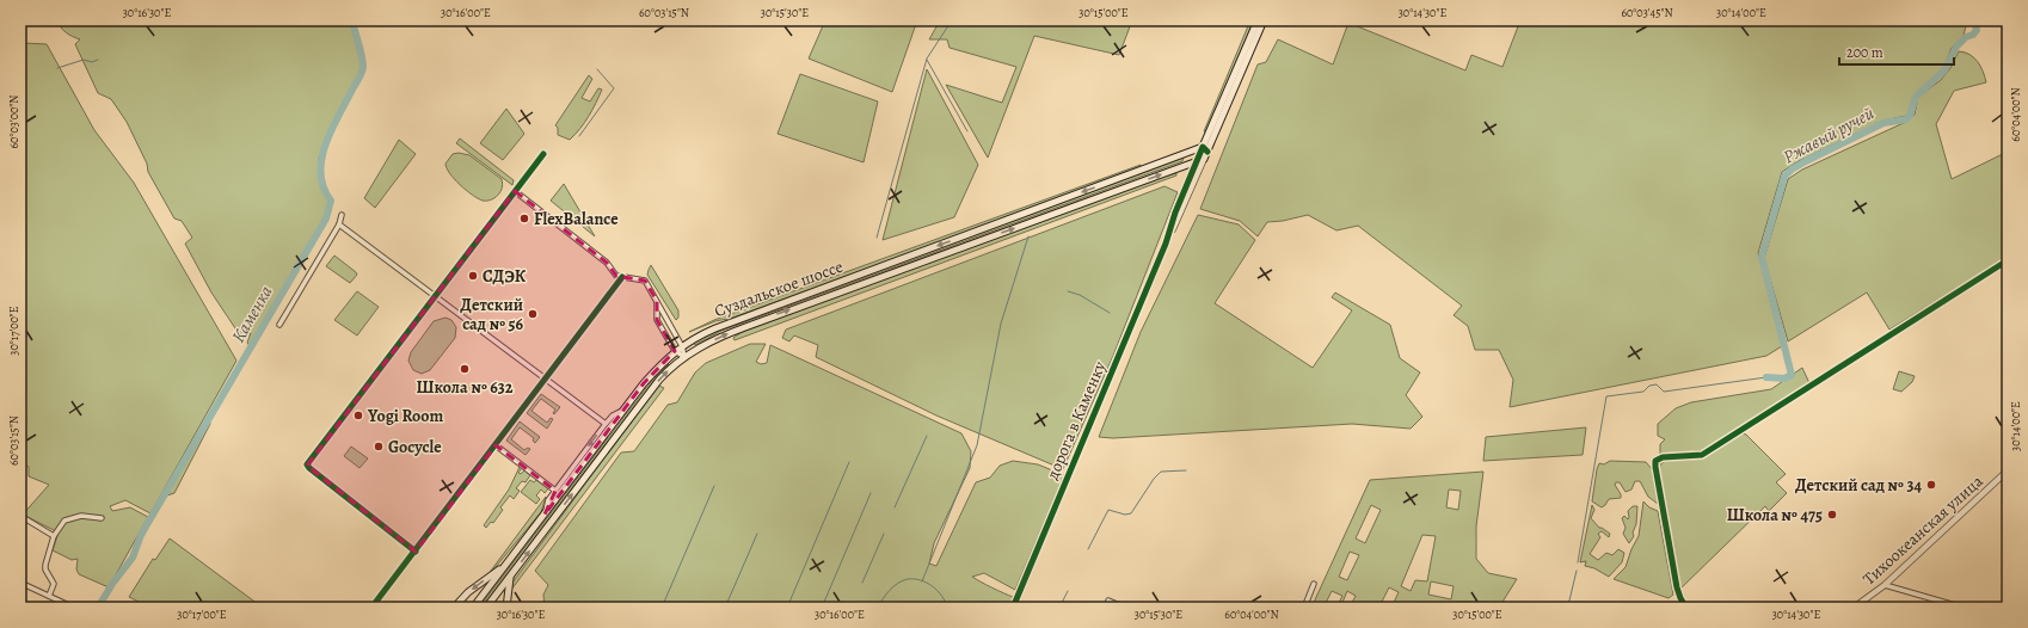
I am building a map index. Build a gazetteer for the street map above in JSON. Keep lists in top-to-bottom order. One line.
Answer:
{"streets":{"main road":["Суздальское шоссе","дорога в Каменку"],"street":["Тихоокеанская улица"]},"crossings":[["Суздальское шоссе","дорога в Каменку"]],"water":["Ржавый ручей","Каменка"],"places":["FlexBalance","СДЭК","Детский сад № 56","Школа № 632","Yogi Room","Gocycle","Детский сад № 34","Школа № 475"],"scale_bar":"200 m","coordinates":["30°16'30\"E","30°16'00\"E","60°03'15\"N","30°15'30\"E","30°15'00\"E","30°14'30\"E","60°03'45\"N","30°14'00\"E","60°04'00\"N","60°03'00\"N","30°17'00\"E"]}
